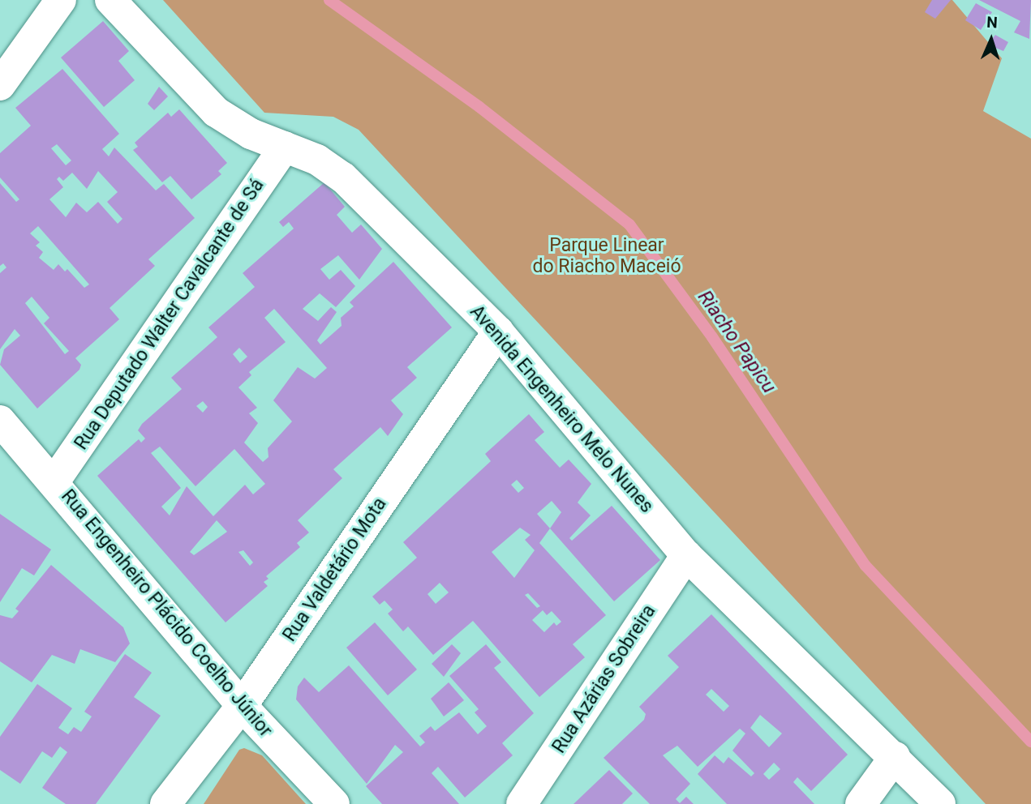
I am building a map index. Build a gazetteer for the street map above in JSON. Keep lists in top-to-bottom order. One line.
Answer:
{"streets":{"street":["Rua Deputado Walter Cavalcante de Sá","Avenida Engenheiro Melo Nunes","Rua Valdetário Mota","Rua Engenheiro Plácido Coelho Júnior","Rua Azárias Sobreira"]},"crossings":[["Rua Deputado Walter Cavalcante de Sá","Avenida Engenheiro Melo Nunes"],["Rua Deputado Walter Cavalcante de Sá","Rua Engenheiro Plácido Coelho Júnior"],["Avenida Engenheiro Melo Nunes","Rua Valdetário Mota"],["Avenida Engenheiro Melo Nunes","Rua Azárias Sobreira"],["Rua Valdetário Mota","Rua Engenheiro Plácido Coelho Júnior"]],"water":["Riacho Papicu"],"parks":["Parque Linear do Riacho Maceió"],"north":"top"}
